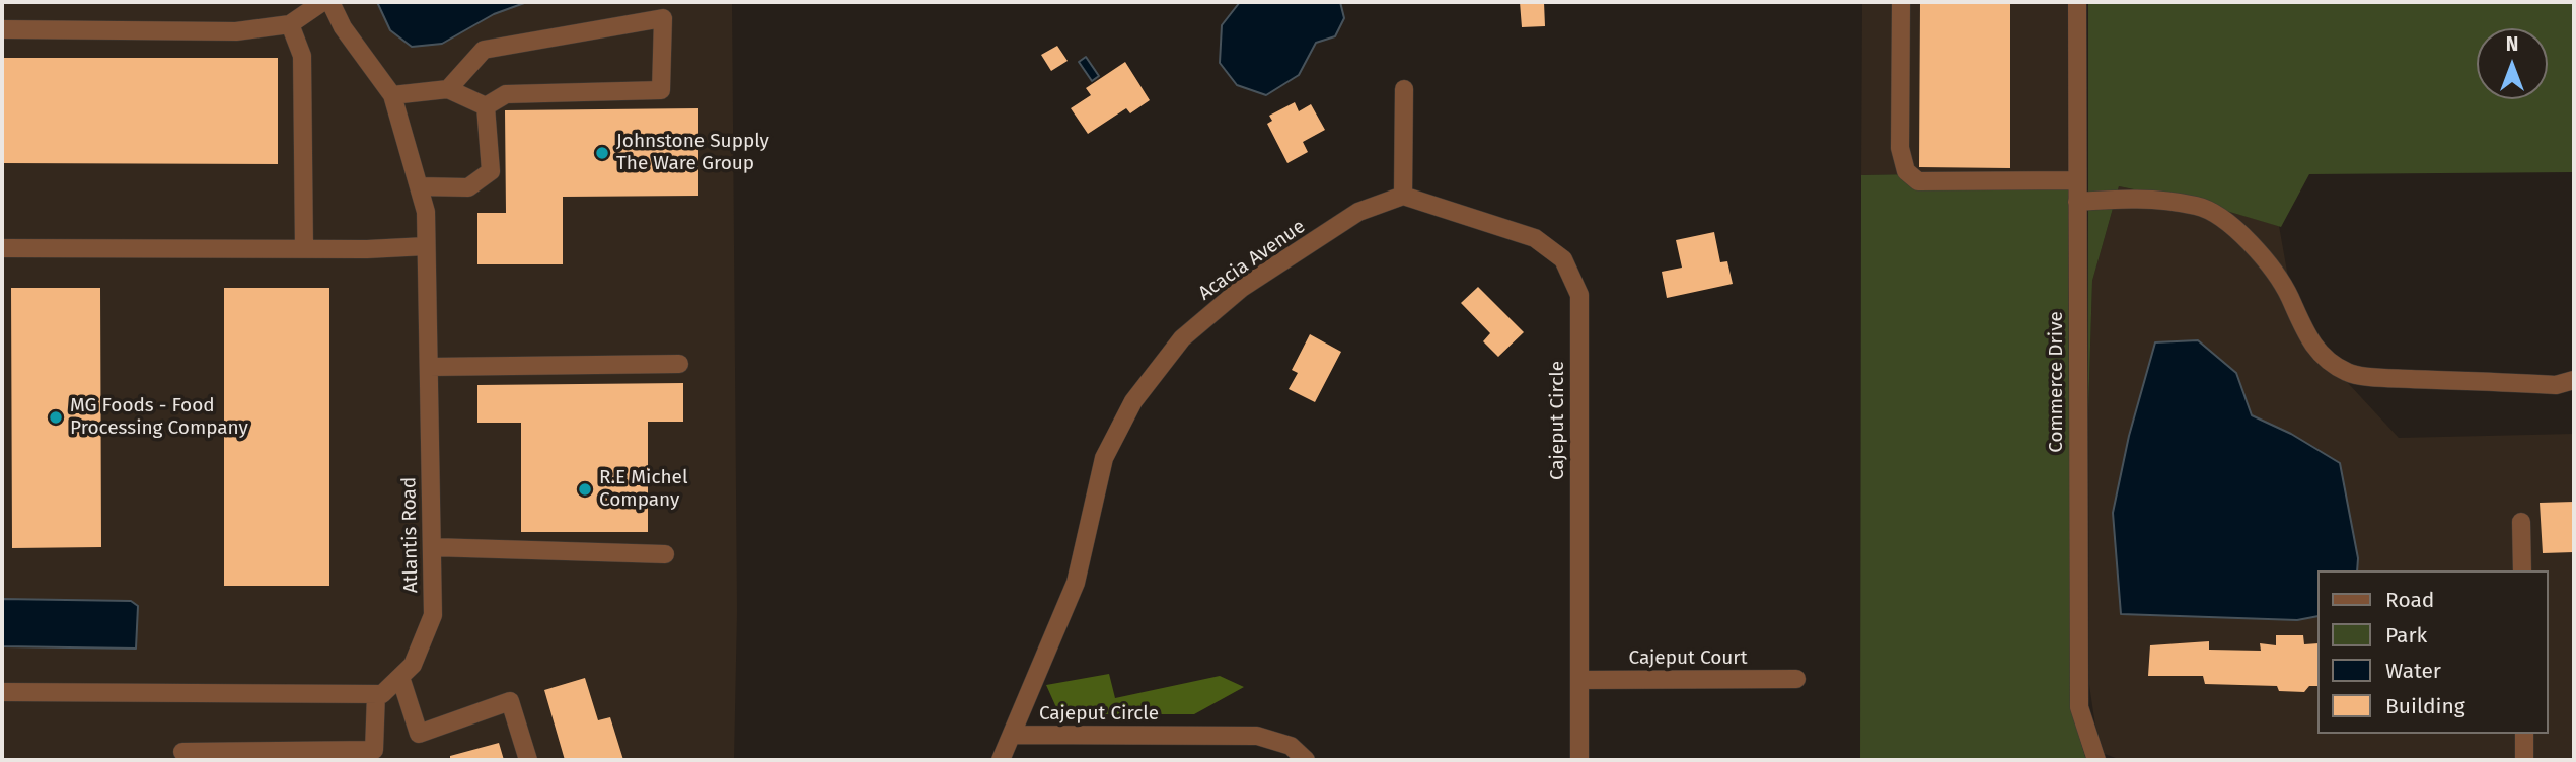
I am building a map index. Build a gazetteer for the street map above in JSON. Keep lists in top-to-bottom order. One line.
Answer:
{"streets":{"street":["Acacia Avenue","Commerce Drive","Cajeput Circle","Atlantis Road","Cajeput Court"]},"crossings":[["Acacia Avenue","Cajeput Circle"],["Cajeput Circle","Cajeput Court"]],"places":["Johnstone Supply The Ware Group","MG Foods - Food Processing Company","R.E Michel Company"],"legend":["Road","Park","Water","Building"],"north":"top"}
